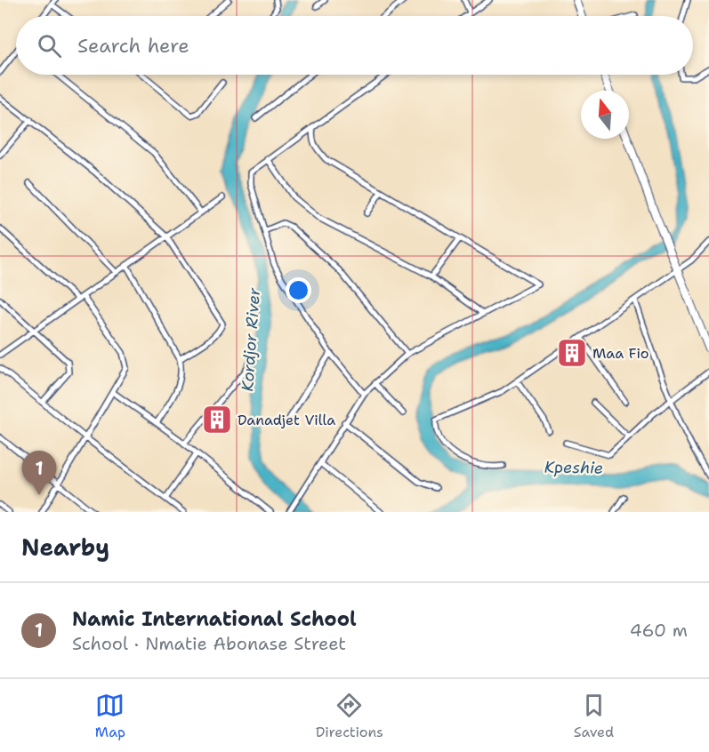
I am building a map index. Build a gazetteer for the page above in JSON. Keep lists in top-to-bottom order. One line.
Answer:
{"water":["Kordjor River","Kpeshie"],"places":{"building":["Maa Fio","Danadjet Villa"]},"north":"top","page":{"search":"Search here","pins":"1","heading":"Nearby","list":[{"mark":"1","name":"Namic International School","note":"School · Nmatie Abonase Street","value":"460 m"}],"nav":["Map","Directions","Saved"]}}
